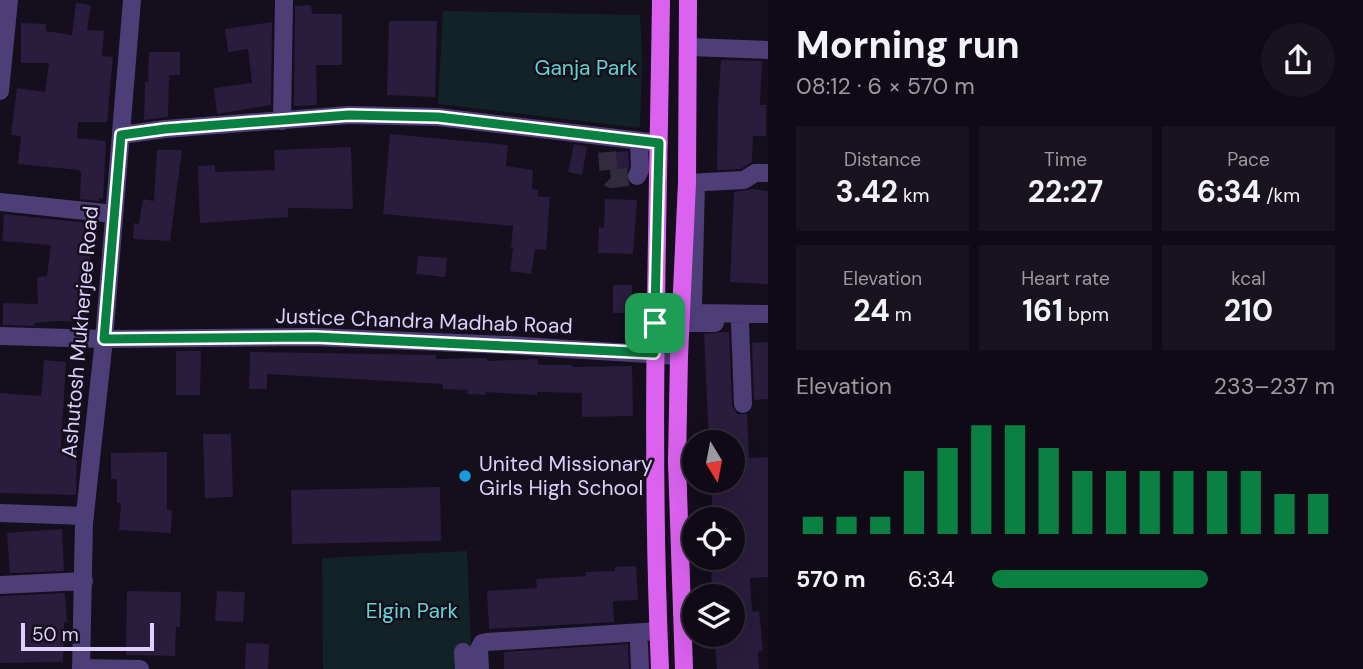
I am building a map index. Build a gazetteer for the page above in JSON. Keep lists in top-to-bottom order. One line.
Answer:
{"streets":{"street":["Justice Chandra Madhab Road","Ashutosh Mukherjee Road"]},"crossings":[["Justice Chandra Madhab Road","Ashutosh Mukherjee Road"]],"parks":["Ganja Park","Elgin Park"],"places":["United Missionary Girls High School"],"scale_bar":"50 m","north":"bottom","page":{"heading":["Morning run","08:12 · 6 × 570 m"],"stats":[["Distance","3.42 km"],["Time","22:27"],["Pace","6:34 /km"],["Elevation","24 m"],["Heart rate","161 bpm"],["kcal","210"]],"chart":["Elevation","233–237 m"],"list":[{"name":"570 m","note":"6:34"}],"scale":"50 m"}}
